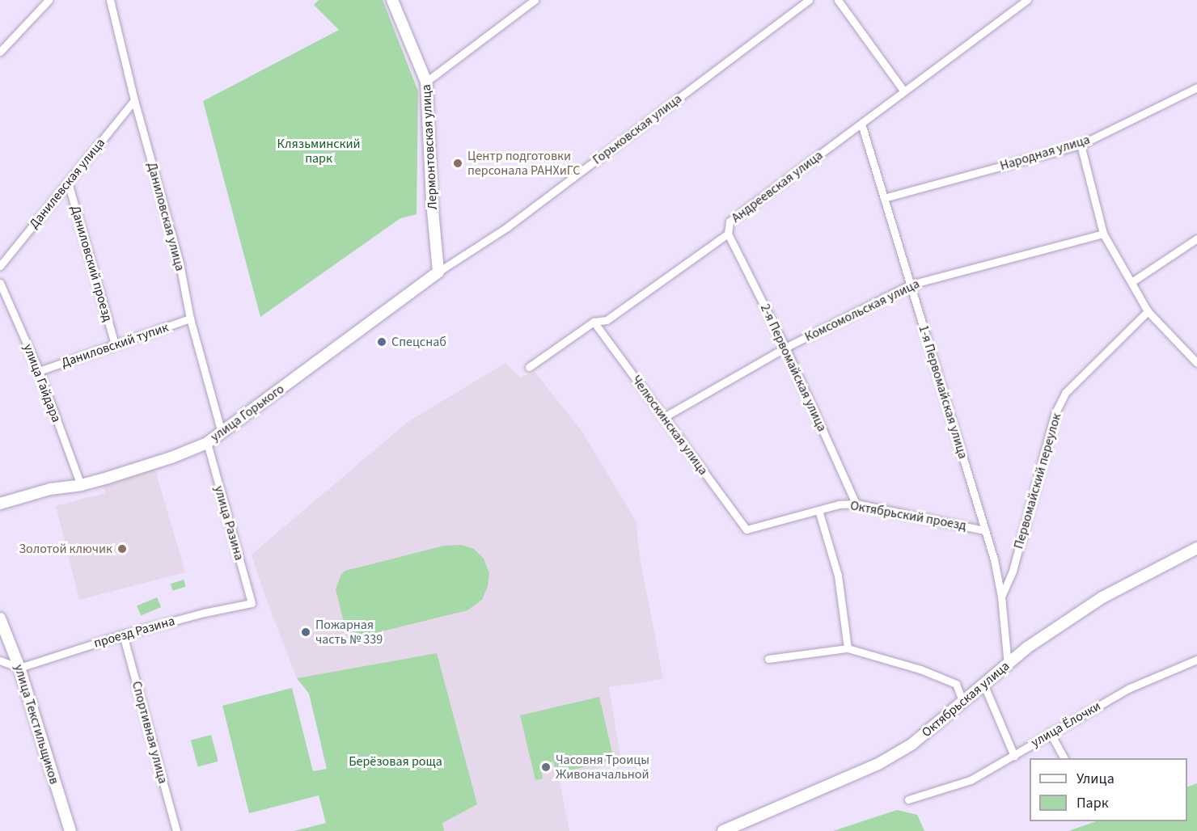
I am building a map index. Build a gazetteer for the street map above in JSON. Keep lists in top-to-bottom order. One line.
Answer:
{"streets":{"street":["Горьковская улица","Лермонтовская улица","Народная улица","Данилевская улица","Андреевская улица","Даниловская улица","Даниловский проезд","Комсомольская улица","Даниловский тупик","2-я Первомайская улица","улица Гайдара","1-я Первомайская улица","улица Горького","Челюскинская улица","Первомайский переулок","Октябрьский проезд","улица Разина","проезд Разина","Октябрьская улица","улица Текстильщиков","улица Ёлочки","Спортивная улица"]},"crossings":[["Горьковская улица","Лермонтовская улица"],["Горьковская улица","улица Горького"],["Лермонтовская улица","улица Горького"],["Народная улица","1-я Первомайская улица"],["Данилевская улица","Даниловская улица"],["Данилевская улица","Даниловский проезд"],["Андреевская улица","2-я Первомайская улица"],["Андреевская улица","1-я Первомайская улица"],["Андреевская улица","Челюскинская улица"],["Даниловская улица","Даниловский тупик"],["Даниловская улица","улица Горького"],["Даниловский проезд","Даниловский тупик"],["Комсомольская улица","2-я Первомайская улица"],["Комсомольская улица","1-я Первомайская улица"],["Комсомольская улица","Челюскинская улица"],["Даниловский тупик","улица Гайдара"],["2-я Первомайская улица","Октябрьский проезд"],["улица Гайдара","улица Горького"],["1-я Первомайская улица","Первомайский переулок"],["1-я Первомайская улица","Октябрьский проезд"],["1-я Первомайская улица","Октябрьская улица"],["улица Горького","улица Разина"],["Челюскинская улица","Октябрьский проезд"],["улица Разина","проезд Разина"],["проезд Разина","улица Текстильщиков"],["проезд Разина","Спортивная улица"]],"parks":["Клязьминский парк","Берёзовая роща"],"places":["Центр подготовки персонала РАНХиГС","Спецснаб","Золотой ключик","Пожарная часть № 339","Часовня Троицы Живоначальной"],"legend":["Улица","Парк"]}
